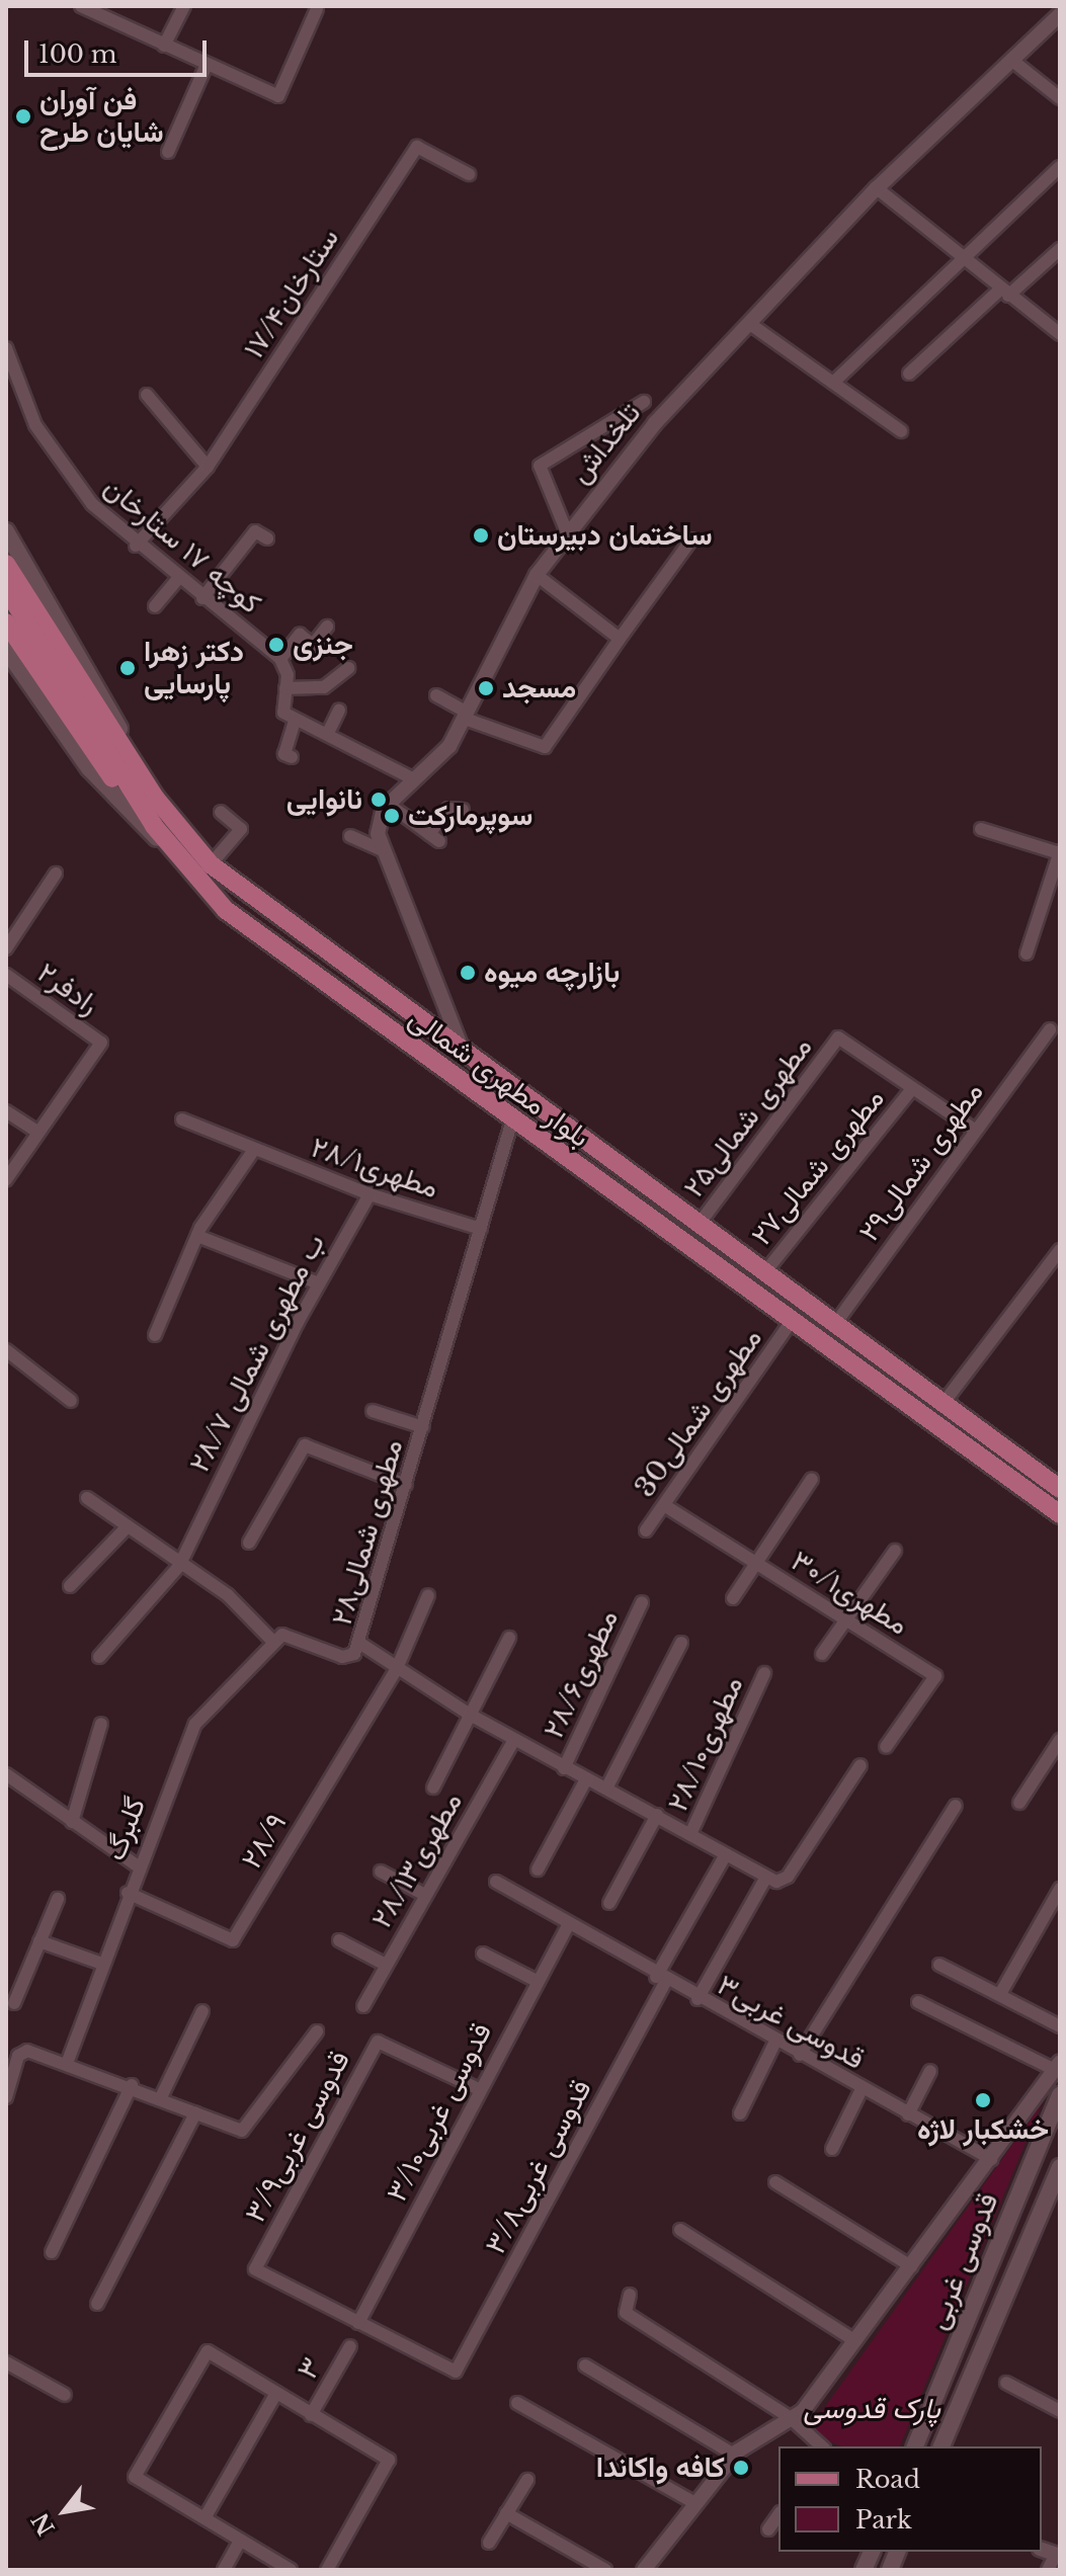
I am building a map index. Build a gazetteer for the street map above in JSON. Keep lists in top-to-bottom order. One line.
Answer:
{"streets":{"main road":["بلوار مطهرى شمالى","قدوسی غربی"],"street":["ستارخان۱۷/۴","تلخداش","کوچه ۱۷ ستارخان","رادفر۲","مطهرى شمالى۲۵","مطهرى شمالى۲۹","مطهرى شمالى۲۷","مطهری۲۸/۱","۲۸/۷ ب مطهرى شمالى","مطهرى شمالى30","مطهرى شمالى۲۸","مطهری۳۰/۱","مطهری۲۸/۶","مطهری۲۸/۱۰","گلبرگ","۲۸/۹","مطهری۲۸/۱۳","قدوسی غربی۳","قدوسی غربی۳/۱۰","قدوسی غربی۳/۹","قدوسی غربی۳/۸","۳"]},"crossings":[["ستارخان۱۷/۴","کوچه ۱۷ ستارخان"],["بلوار مطهرى شمالى","مطهرى شمالى۲۵"],["بلوار مطهرى شمالى","مطهرى شمالى۲۹"],["بلوار مطهرى شمالى","مطهرى شمالى۲۷"],["بلوار مطهرى شمالى","مطهرى شمالى30"],["بلوار مطهرى شمالى","مطهرى شمالى۲۸"],["مطهرى شمالى۲۵","مطهرى شمالى۲۷"],["مطهری۲۸/۱","۲۸/۷ ب مطهرى شمالى"],["مطهری۲۸/۱","مطهرى شمالى۲۸"],["مطهرى شمالى30","مطهری۳۰/۱"],["مطهرى شمالى۲۸","مطهری۲۸/۶"],["مطهرى شمالى۲۸","مطهری۲۸/۱۰"],["مطهرى شمالى۲۸","۲۸/۹"],["مطهرى شمالى۲۸","مطهری۲۸/۱۳"],["مطهرى شمالى۲۸","قدوسی غربی۳/۸"],["گلبرگ","۲۸/۹"],["قدوسی غربی۳","قدوسی غربی۳/۱۰"],["قدوسی غربی۳","قدوسی غربی۳/۸"],["قدوسی غربی۳/۱۰","قدوسی غربی۳/۹"],["قدوسی غربی۳/۱۰","قدوسی غربی۳/۸"],["قدوسی غربی۳/۹","قدوسی غربی۳/۸"]],"parks":["پارک قدوسی"],"places":["فن آوران شایان طرح","ساختمان دبیرستان","جنزی","دکتر زهرا پارسایی","مسجد","نانوایی","سوپرمارکت","بازارچه میوه","خشکبار لاژه","کافه واکاندا"],"legend":["Road","Park"],"scale_bar":"100 m","north":"bottom left"}
